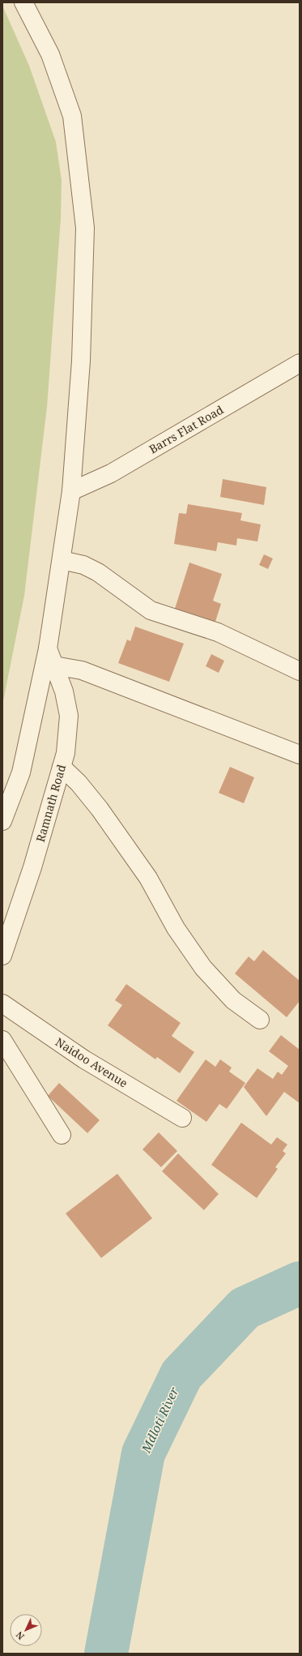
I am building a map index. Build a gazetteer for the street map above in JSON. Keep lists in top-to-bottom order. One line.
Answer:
{"streets":{"street":["Barrs Flat Road","Ramnath Road","Naidoo Avenue"]},"water":["Mdloti River"],"north":"bottom left"}
